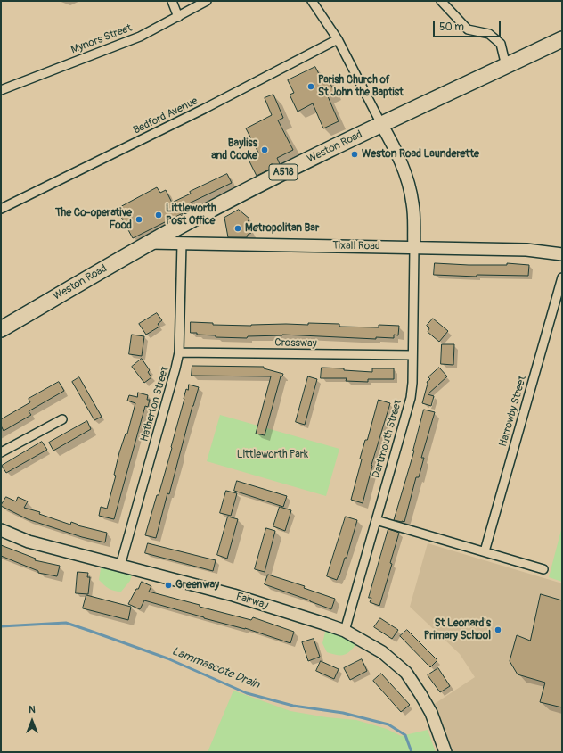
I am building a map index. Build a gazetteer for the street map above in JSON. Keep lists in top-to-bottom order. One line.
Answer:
{"streets":{"highway":["Weston Road","A518"],"street":["Mynors Street","Bedford Avenue","Tixall Road","Crossway","Hatherton Street","Harrowby Street","Dartmouth Street","Fairway"]},"crossings":[["Weston Road","Tixall Road"],["Tixall Road","Hatherton Street"],["Tixall Road","Dartmouth Street"],["Crossway","Hatherton Street"],["Crossway","Dartmouth Street"],["Hatherton Street","Fairway"],["Dartmouth Street","Fairway"]],"water":["Lammascote Drain"],"parks":["Littleworth Park"],"places":["Parish Church of St John the Baptist","Bayliss and Cooke","Weston Road Launderette","Littleworth Post Office","The Co-operative Food","Metropolitan Bar","Greenway","St Leonard's Primary School"],"scale_bar":"50 m","north":"top"}
